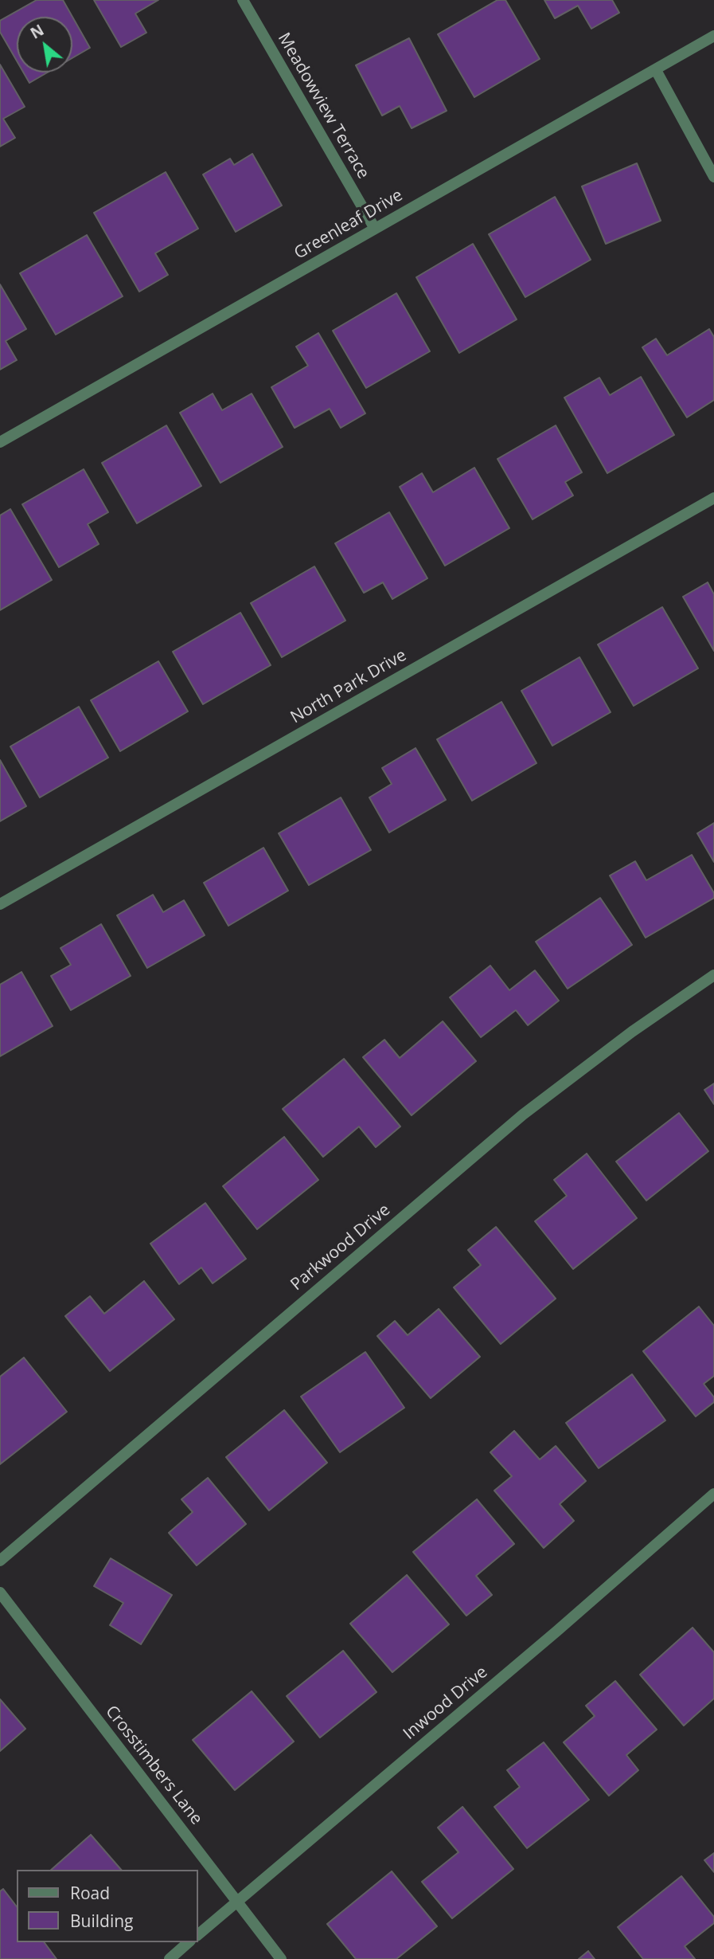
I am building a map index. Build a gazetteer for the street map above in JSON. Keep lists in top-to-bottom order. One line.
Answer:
{"streets":{"street":["Meadowview Terrace","Greenleaf Drive","North Park Drive","Parkwood Drive","Inwood Drive","Crosstimbers Lane"]},"crossings":[["Meadowview Terrace","Greenleaf Drive"],["Inwood Drive","Crosstimbers Lane"]],"legend":["Road","Building"],"north":"top left"}
